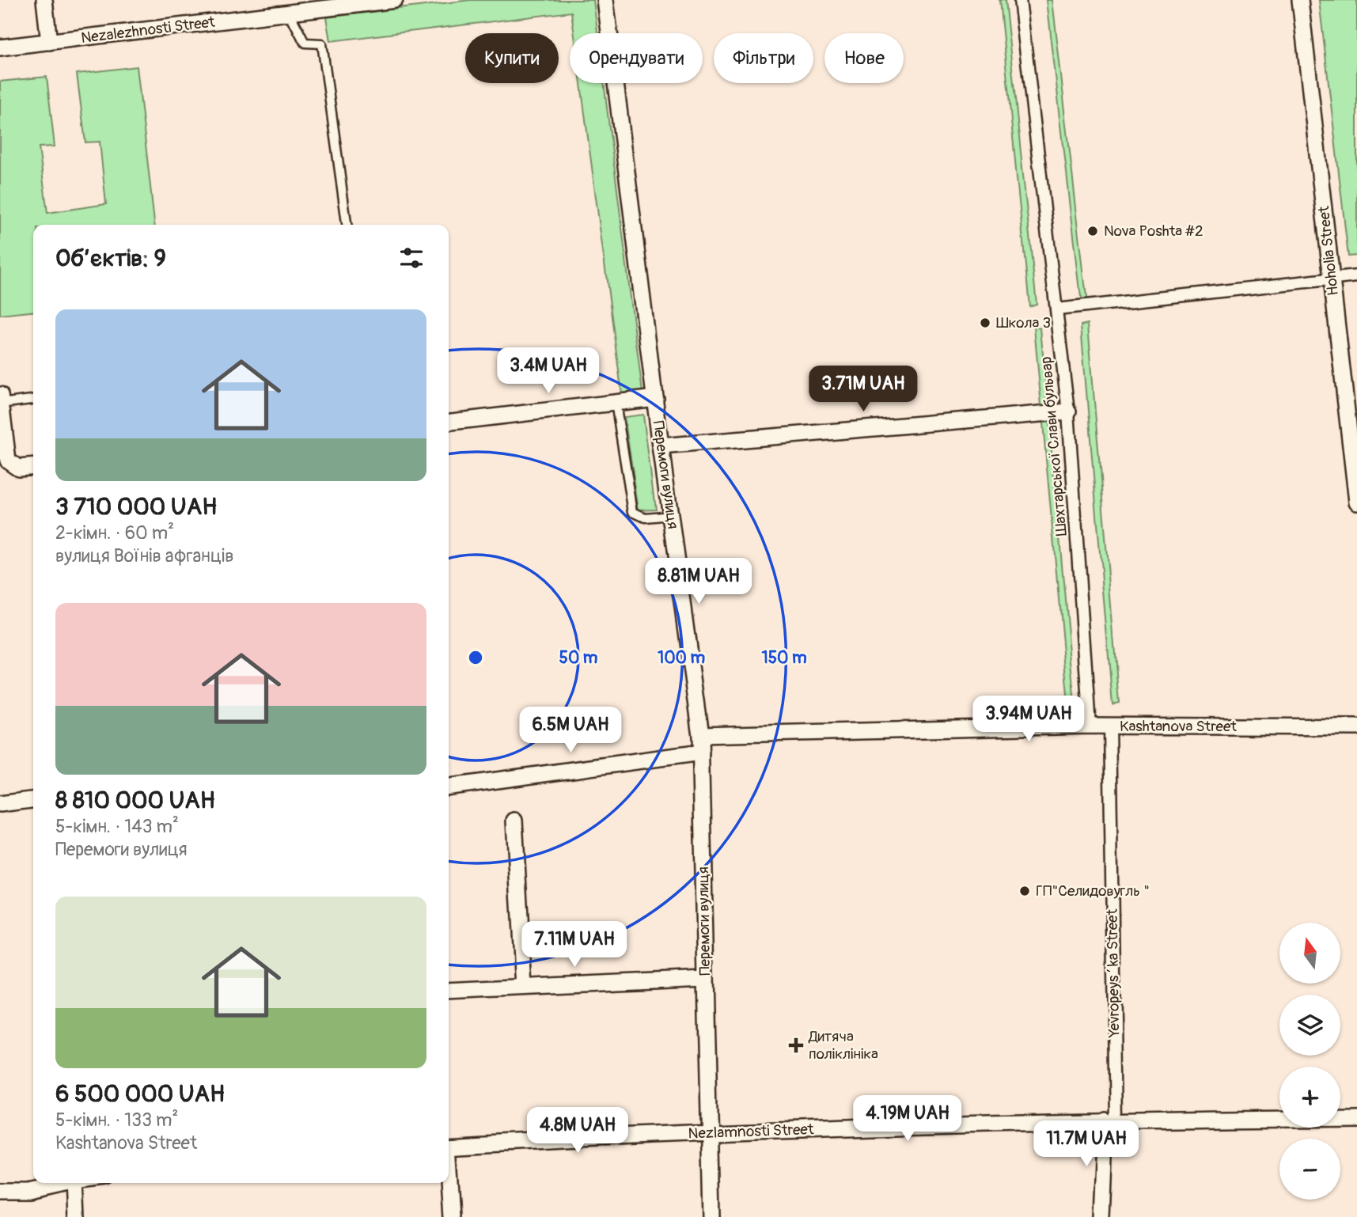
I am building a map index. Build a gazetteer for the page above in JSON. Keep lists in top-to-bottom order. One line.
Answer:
{"streets":{"street":["Nezalezhnosti Street","Hoholia Street","Шахтарської Слави бульвар","Перемоги вулиця","Kashtanova Street","Yevropeysʹka Street","Nezlamnosti Street"]},"crossings":[["Шахтарської Слави бульвар","Kashtanova Street"],["Перемоги вулиця","Kashtanova Street"],["Перемоги вулиця","Nezlamnosti Street"],["Kashtanova Street","Yevropeysʹka Street"],["Yevropeysʹka Street","Nezlamnosti Street"]],"places":{"other":["Nova Poshta #2","Школа 3","ГП\"Селидовугль \""],"health":["Дитяча поліклініка"]},"north":"top","page":{"chip":["Купити","Орендувати","Фільтри","Нове"],"heading":"Об’єктів: 9","list":[{"name":"3 710 000 UAH","note":"2-кімн. · 60 m² · вулиця Воїнів афганців"},{"name":"8 810 000 UAH","note":"5-кімн. · 143 m² · Перемоги вулиця"},{"name":"6 500 000 UAH","note":"5-кімн. · 133 m² · Kashtanova Street"}],"price":["3.4M UAH","3.71M UAH","8.81M UAH","3.94M UAH","6.5M UAH","7.11M UAH","4.19M UAH","4.8M UAH","11.7M UAH"],"map_buttons":["+","−"]},"rings":["50 m","100 m","150 m"]}
